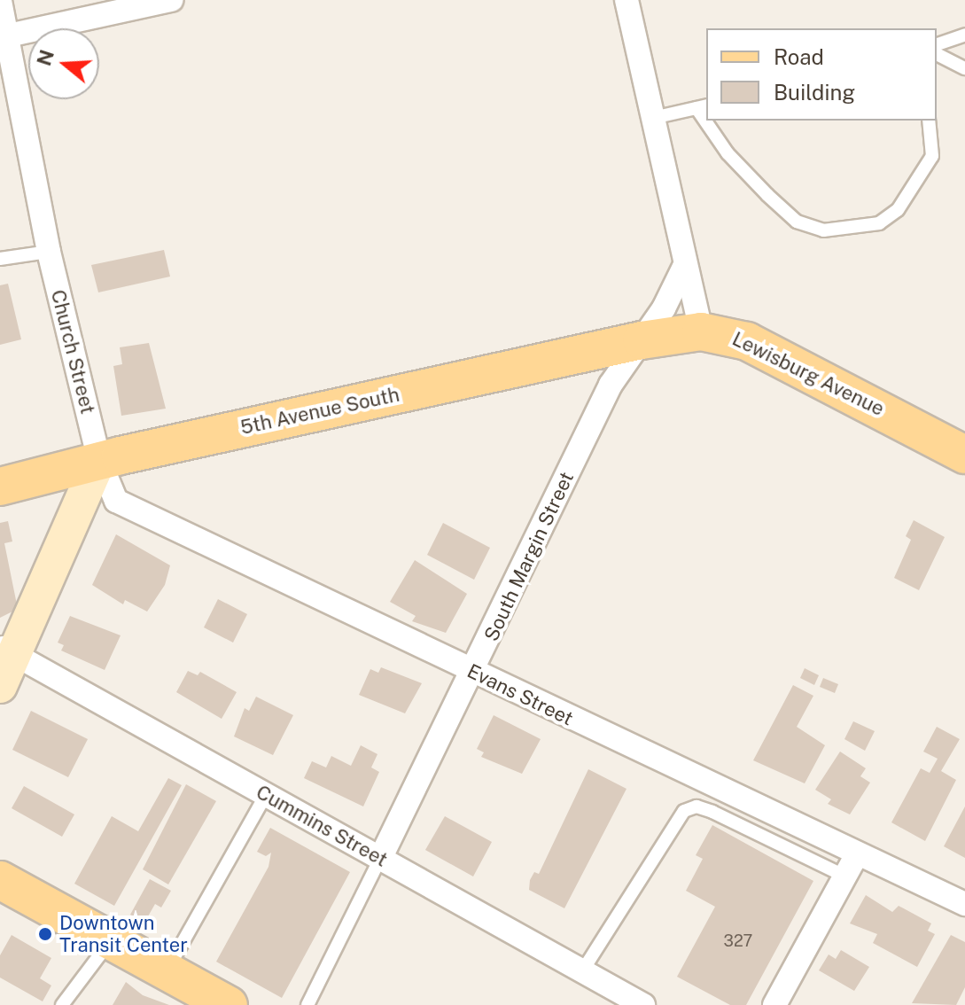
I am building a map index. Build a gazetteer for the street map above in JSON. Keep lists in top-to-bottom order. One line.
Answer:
{"streets":{"main road":["Lewisburg Avenue","5th Avenue South"],"street":["Church Street","South Margin Street","Evans Street","Cummins Street"]},"crossings":[["Church Street","5th Avenue South"],["Church Street","Evans Street"],["Lewisburg Avenue","5th Avenue South"],["Lewisburg Avenue","South Margin Street"],["5th Avenue South","South Margin Street"],["5th Avenue South","Evans Street"],["South Margin Street","Evans Street"],["South Margin Street","Cummins Street"]],"places":["Downtown Transit Center"],"house_numbers":["327"],"legend":["Road","Building"],"north":"left"}
